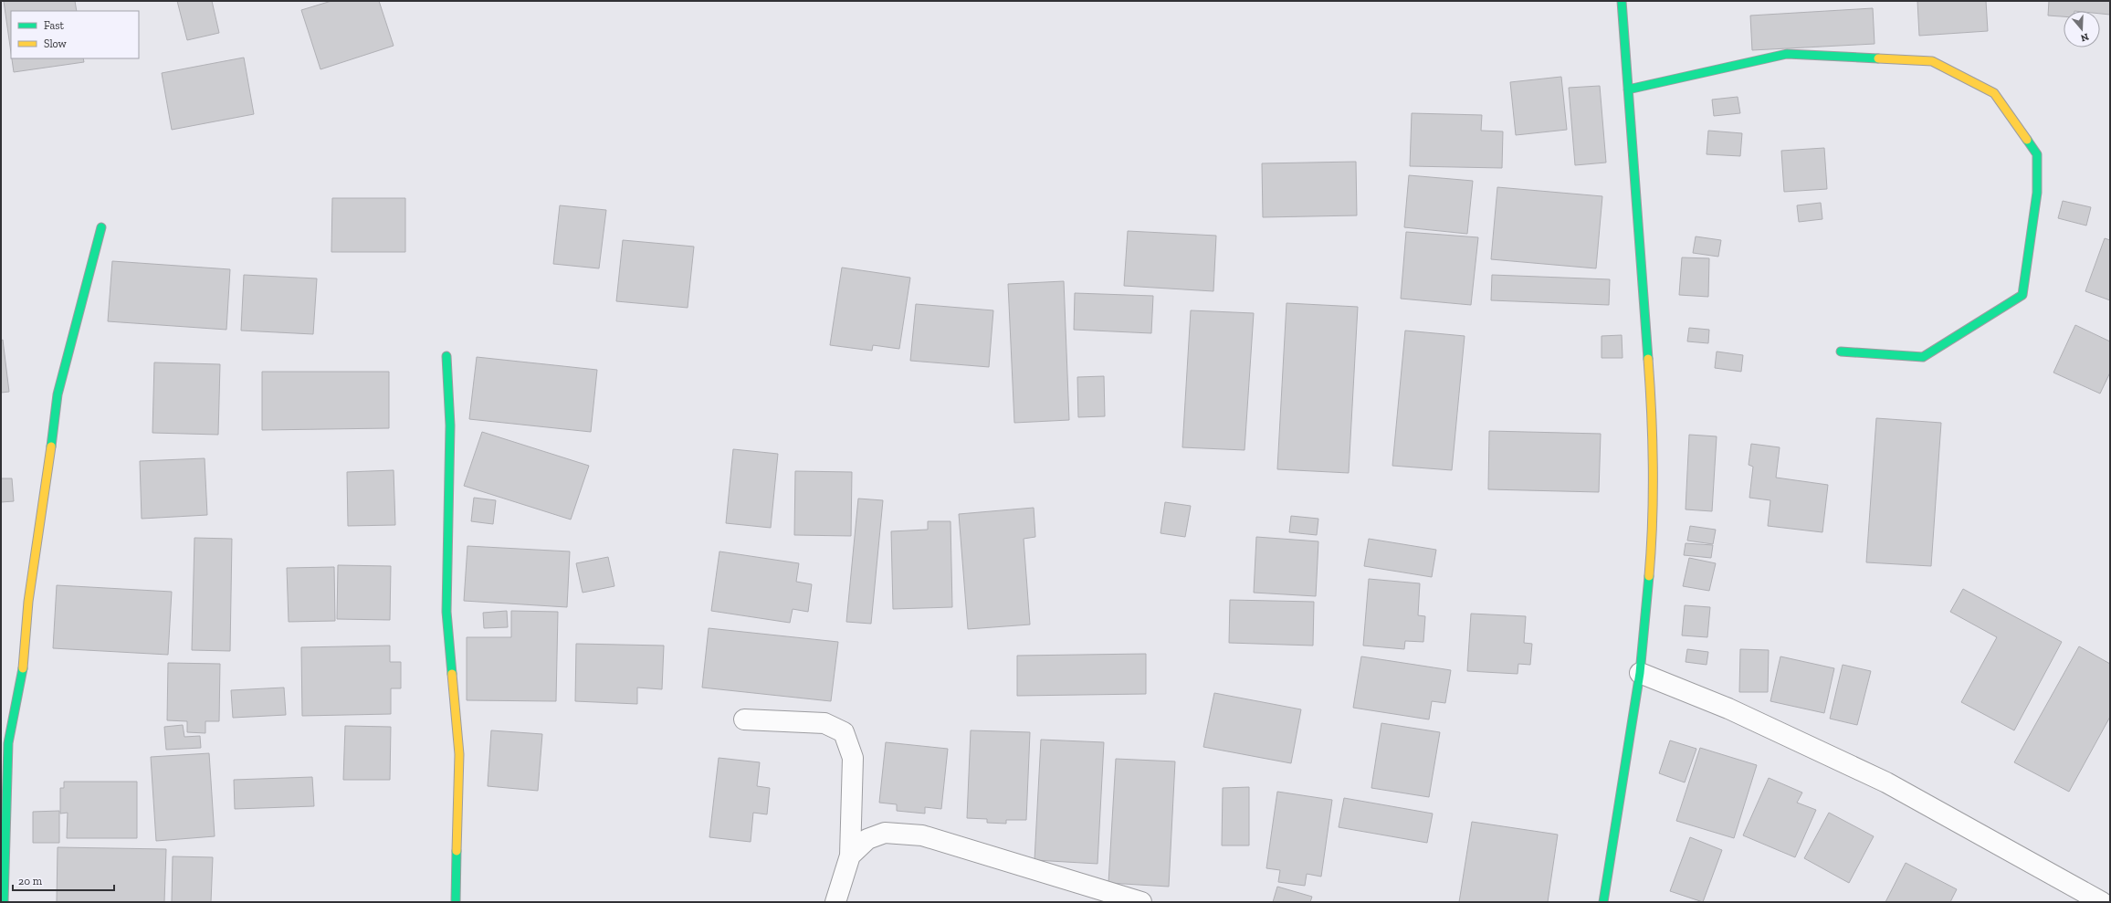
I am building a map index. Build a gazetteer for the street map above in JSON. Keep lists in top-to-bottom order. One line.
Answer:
{"legend":["Fast","Slow"],"scale_bar":"20 m","north":"bottom"}
